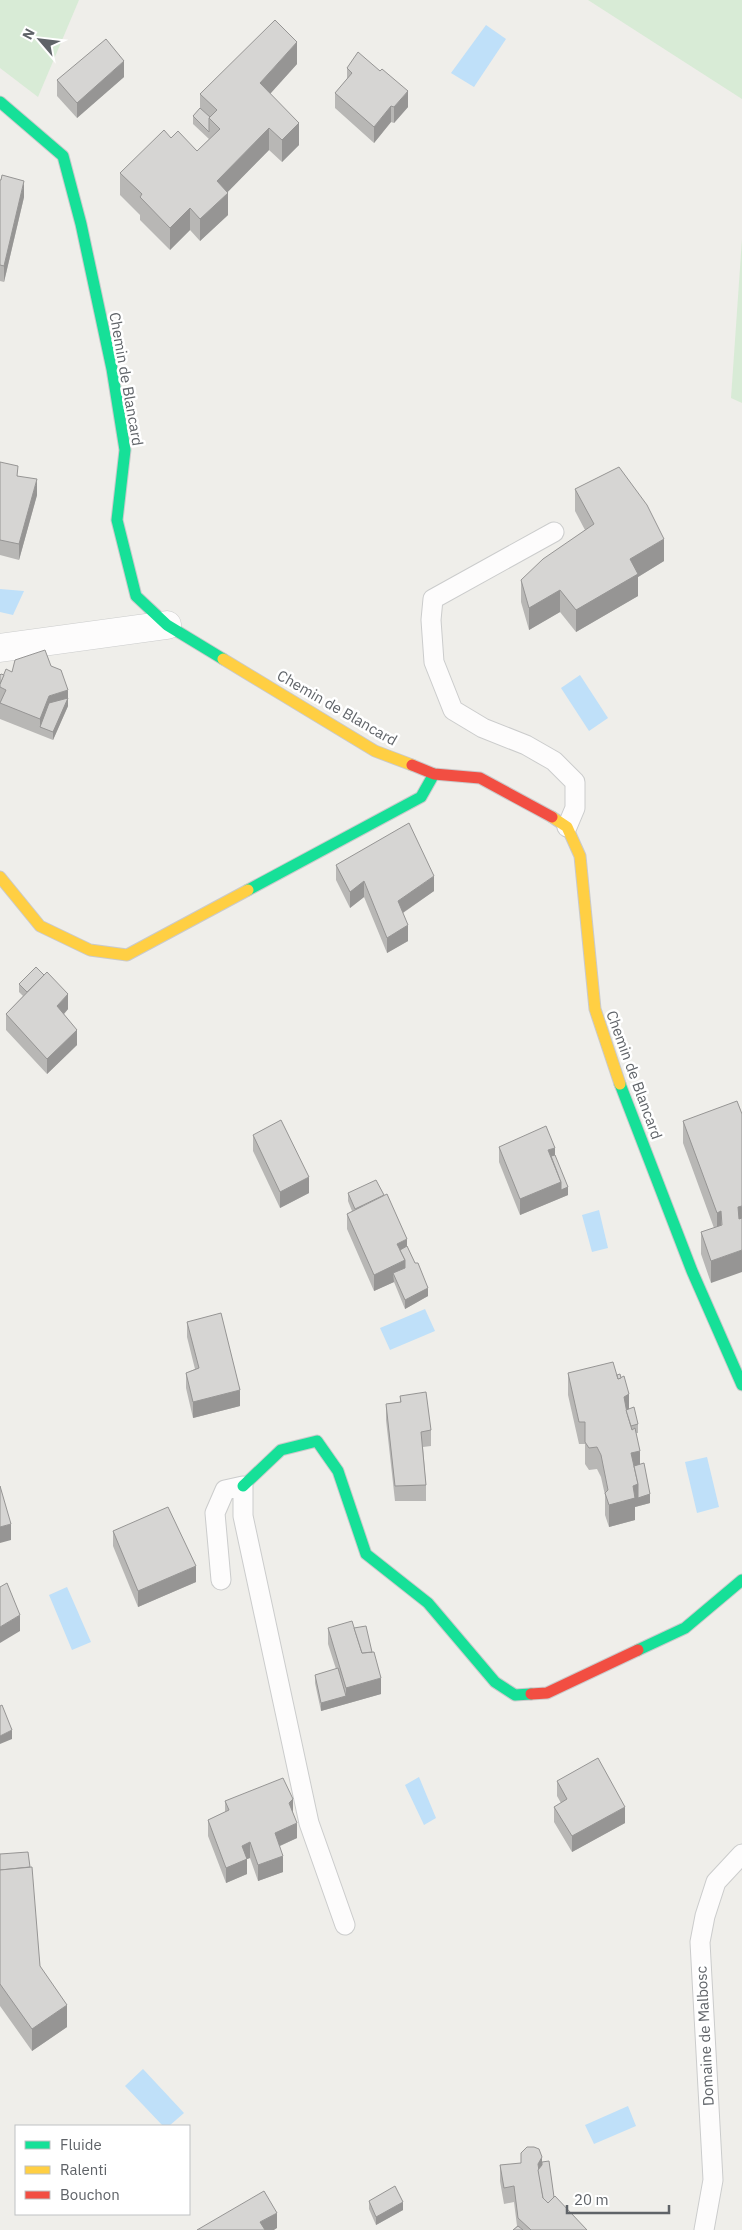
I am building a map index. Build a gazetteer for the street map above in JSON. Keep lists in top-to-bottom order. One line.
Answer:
{"streets":{"street":["Chemin de Blancard"],"lane":["Domaine de Malbosc"]},"legend":["Fluide","Ralenti","Bouchon"],"scale_bar":"20 m","north":"top left"}
